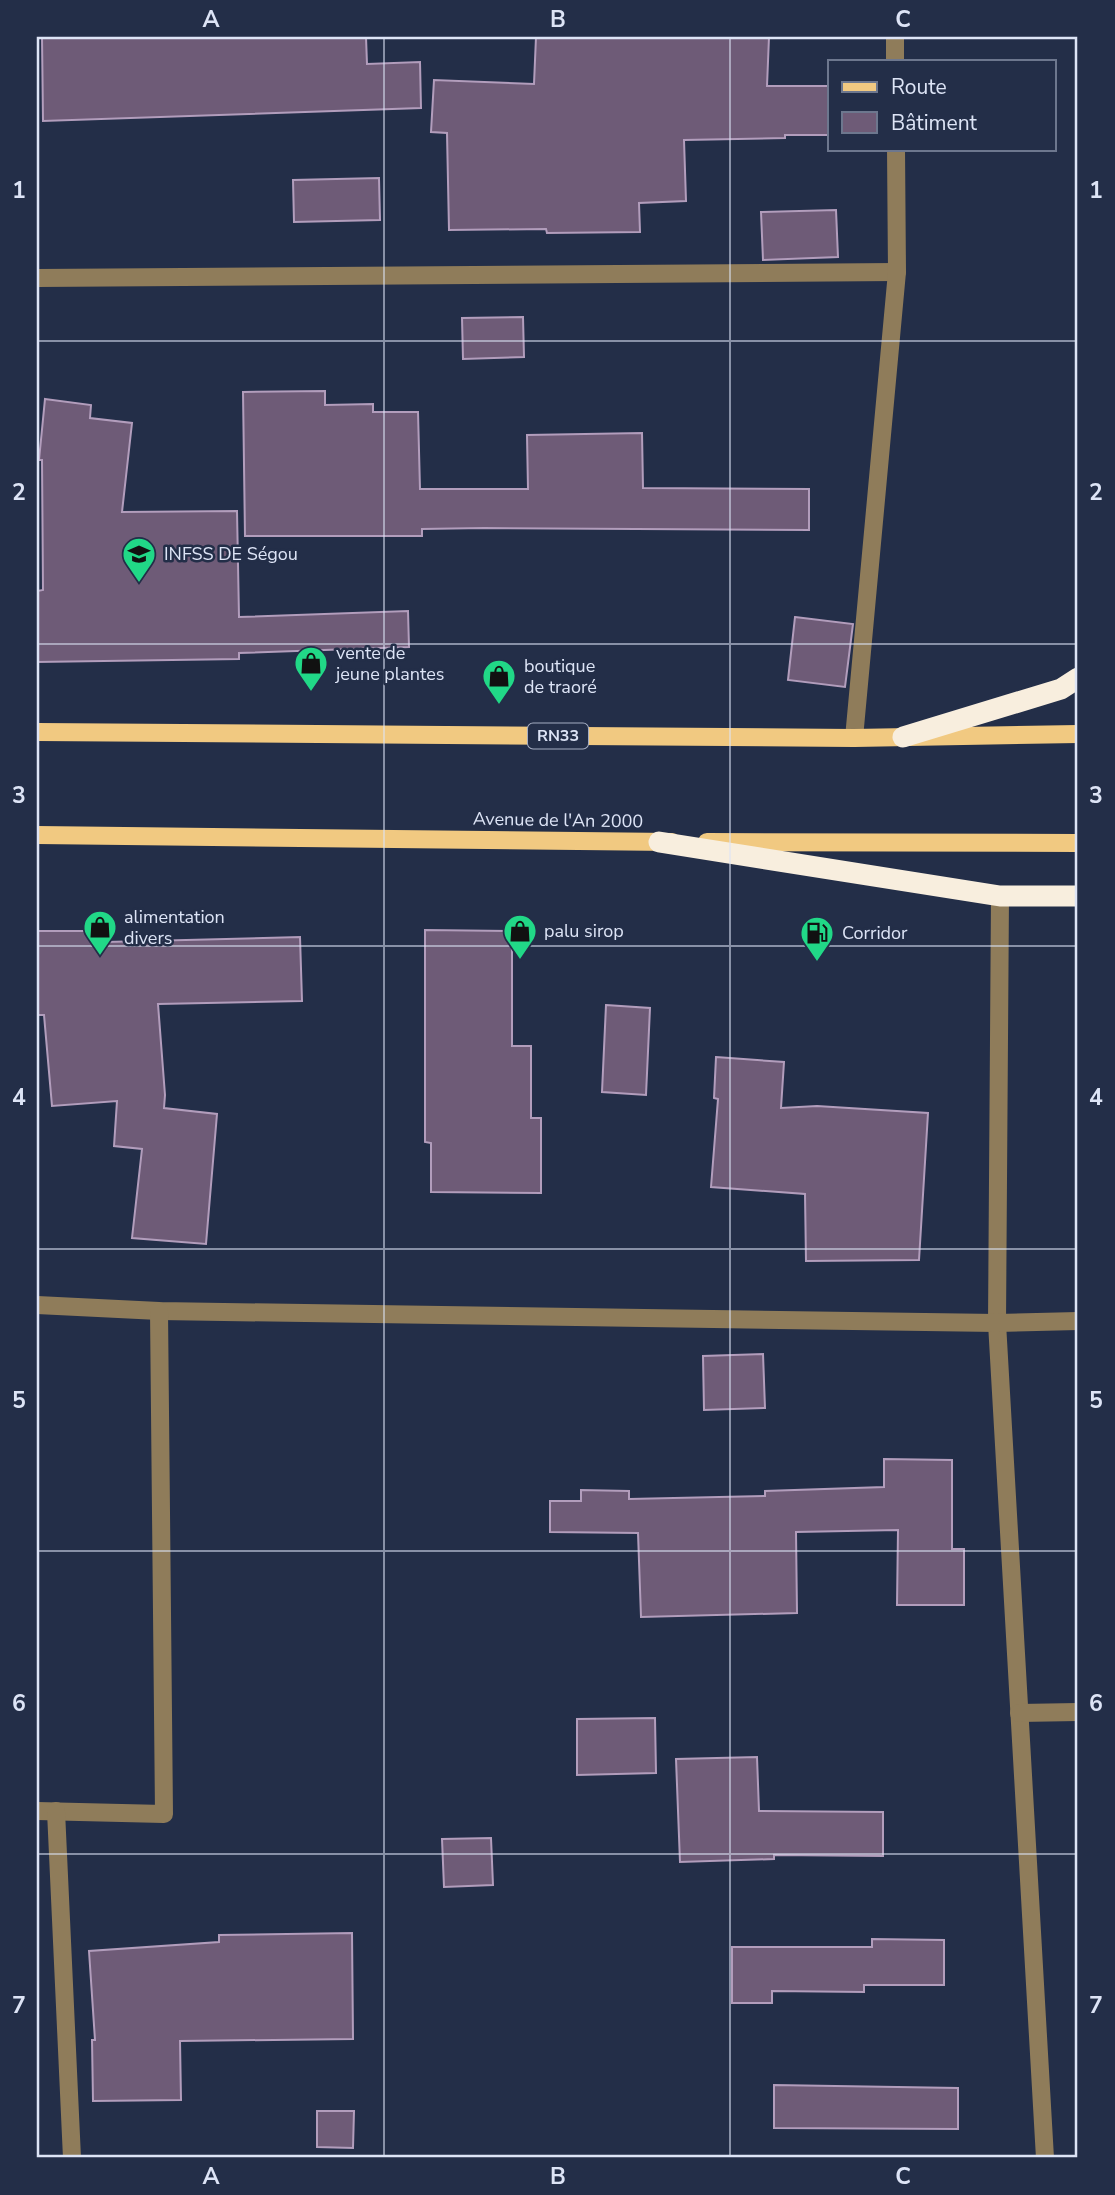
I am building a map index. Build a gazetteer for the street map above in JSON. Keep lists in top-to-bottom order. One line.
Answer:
{"streets":{"main road":["RN33","Avenue de l'An 2000"]},"places":{"school or university":["INFSS DE Ségou"],"shop":["vente de jeune plantes","boutique de traoré","alimentation divers","palu sirop"],"fuel station":["Corridor"]},"legend":["Route","Bâtiment"],"grid":{"columns":["A","B","C"],"rows":["1","2","3","4","5","6","7"]}}
